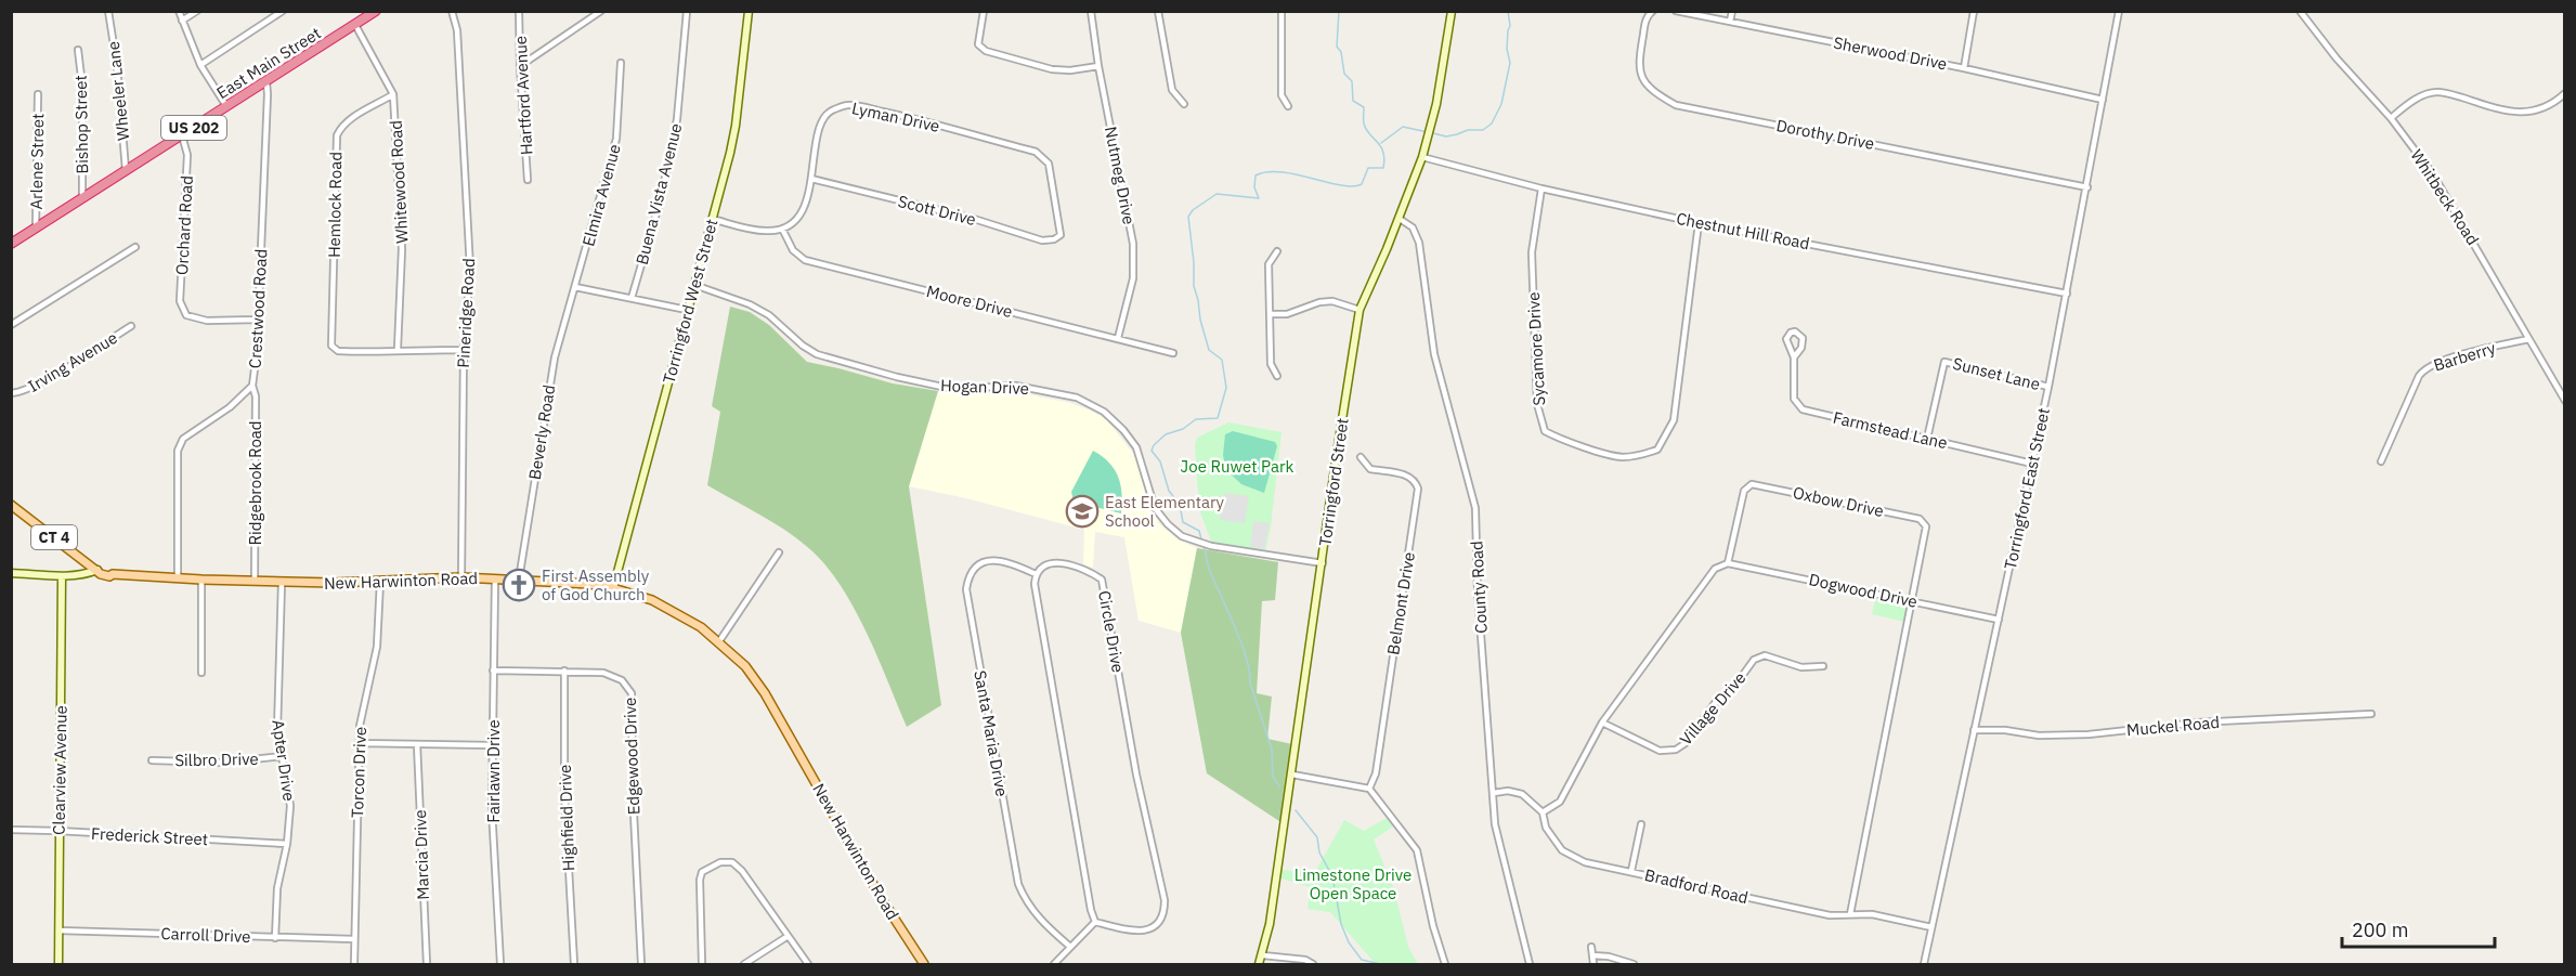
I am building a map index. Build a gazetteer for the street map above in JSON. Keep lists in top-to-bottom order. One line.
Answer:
{"streets":{"highway":["East Main Street","US 202"],"main road":["Torringford West Street","Torringford Street","CT 4","New Harwinton Road","Clearview Avenue"],"street":["Sherwood Drive","Wheeler Lane","Hartford Avenue","Lyman Drive","Bishop Street","Dorothy Drive","Arlene Street","Nutmeg Drive","Whitewood Road","Buena Vista Avenue","Elmira Avenue","Whitbeck Road","Hemlock Road","Scott Drive","Orchard Road","Chestnut Hill Road","Moore Drive","Crestwood Road","Pineridge Road","Sycamore Drive","Barberry","Irving Avenue","Sunset Lane","Hogan Drive","Farmstead Lane","Beverly Road","Ridgebrook Road","Torringford East Street","Oxbow Drive","County Road","Dogwood Drive","Belmont Drive","Circle Drive","Village Drive","Muckel Road","Santa Maria Drive","Edgewood Drive","Silbro Drive","Apter Drive","Fairlawn Drive","Torcon Drive","Highfield Drive","Frederick Street","Marcia Drive","Bradford Road","Carroll Drive"]},"crossings":[["Sherwood Drive","Torringford East Street"],["East Main Street","Wheeler Lane"],["East Main Street","Bishop Street"],["East Main Street","Arlene Street"],["East Main Street","Whitewood Road"],["East Main Street","Orchard Road"],["East Main Street","Crestwood Road"],["Lyman Drive","Scott Drive"],["Lyman Drive","Moore Drive"],["Dorothy Drive","Torringford East Street"],["Nutmeg Drive","Moore Drive"],["Whitewood Road","Hemlock Road"],["Elmira Avenue","Beverly Road"],["Whitbeck Road","Barberry"],["Orchard Road","Crestwood Road"],["Chestnut Hill Road","Sycamore Drive"],["Chestnut Hill Road","Torringford Street"],["Chestnut Hill Road","Torringford East Street"],["Torringford West Street","Hogan Drive"],["Torringford West Street","New Harwinton Road"],["Crestwood Road","Ridgebrook Road"],["Crestwood Road","New Harwinton Road"],["Pineridge Road","New Harwinton Road"],["Sunset Lane","Farmstead Lane"],["Sunset Lane","Torringford East Street"],["Hogan Drive","Torringford Street"],["Farmstead Lane","Torringford East Street"],["Beverly Road","New Harwinton Road"],["Torringford Street","County Road"],["Ridgebrook Road","New Harwinton Road"],["Torringford East Street","Dogwood Drive"],["Torringford East Street","Muckel Road"],["Torringford East Street","Bradford Road"],["Oxbow Drive","Dogwood Drive"],["Oxbow Drive","Bradford Road"],["New Harwinton Road","Apter Drive"],["New Harwinton Road","Fairlawn Drive"],["New Harwinton Road","Torcon Drive"],["County Road","Bradford Road"],["Circle Drive","Santa Maria Drive"],["Edgewood Drive","Fairlawn Drive"],["Edgewood Drive","Highfield Drive"],["Silbro Drive","Apter Drive"],["Apter Drive","Frederick Street"],["Apter Drive","Carroll Drive"],["Clearview Avenue","Frederick Street"],["Clearview Avenue","Carroll Drive"],["Torcon Drive","Carroll Drive"]],"parks":["Joe Ruwet Park","Limestone Drive Open Space"],"places":{"school or university":["East Elementary School"],"church":["First Assembly of God Church"]},"scale_bar":"200 m"}
